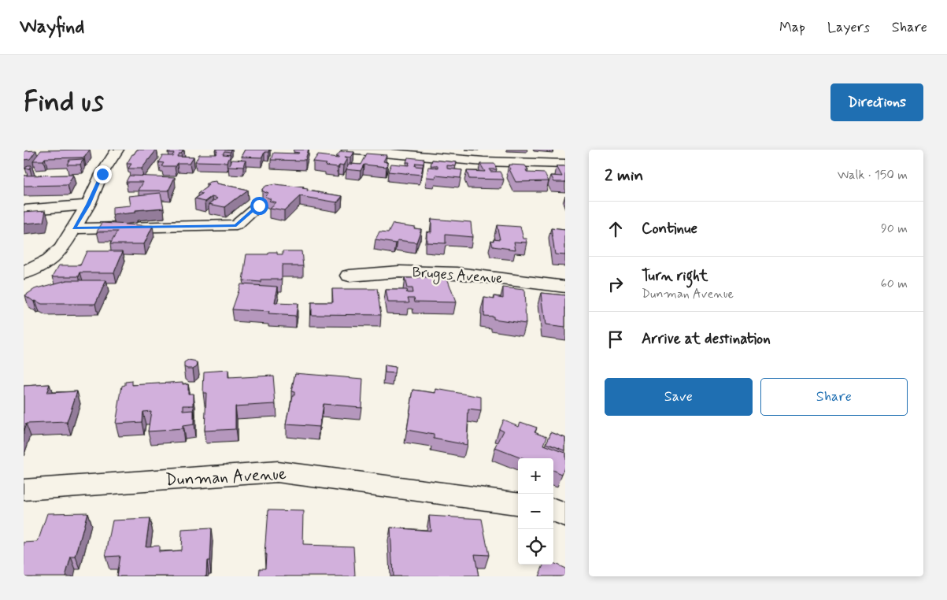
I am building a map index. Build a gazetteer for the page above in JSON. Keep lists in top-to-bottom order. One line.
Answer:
{"streets":{"street":["Bruges Avenue","Dunman Avenue"]},"page":{"header":"Wayfind","nav":["Map","Layers","Share"],"buttons":["Directions",["Save","Share"]],"title":"Find us","heading":["2 min","Walk · 150 m"],"list":[["Continue","90 m"],["Turn right","Dunman Avenue","60 m"],"Arrive at destination"],"map_buttons":["+","−"]}}
